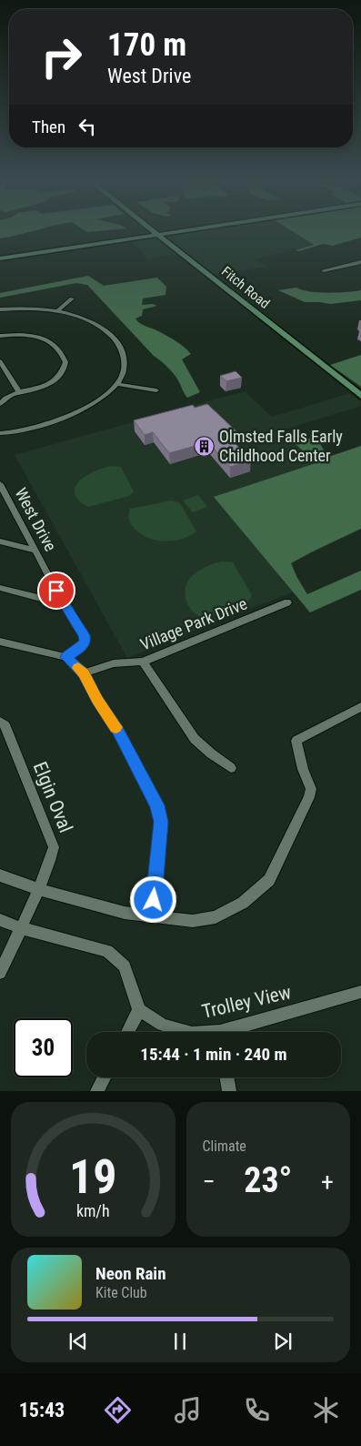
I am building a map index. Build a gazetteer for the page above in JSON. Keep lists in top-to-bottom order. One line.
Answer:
{"streets":{"street":["Fitch Road","West Drive","Village Park Drive","Elgin Oval","Trolley View"]},"places":{"building":["Olmsted Falls Early Childhood Center"]},"page":{"turn":["170 m","West Drive"],"then":"Then","limit":"30","trip":"15:44 · 1 min · 240 m","tile":"Climate","heat":["−","23°","+"],"song":["Neon Rain","Kite Club"],"tabs":"15:43","gauge":["19","km/h"]}}
